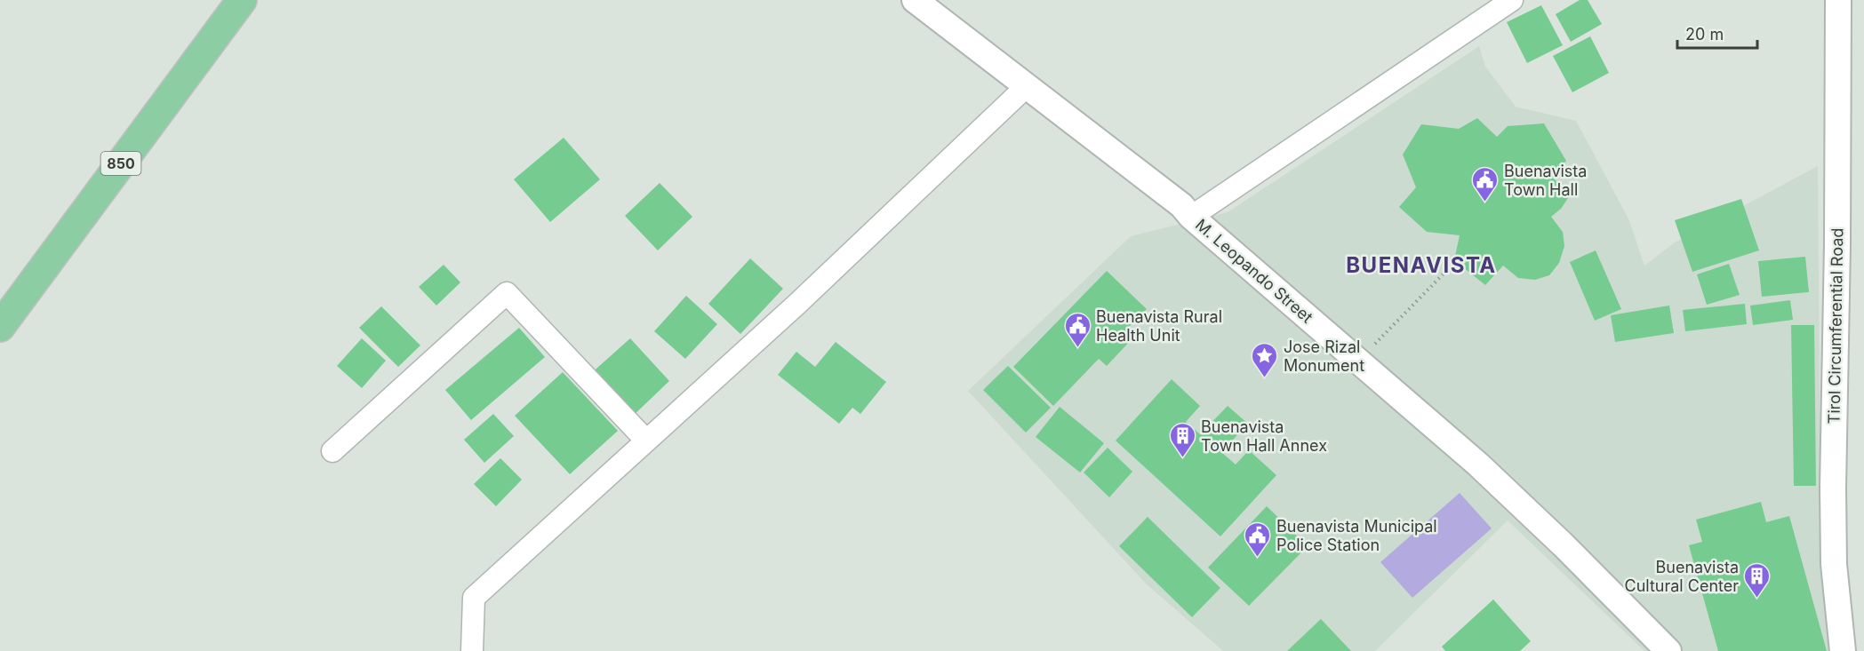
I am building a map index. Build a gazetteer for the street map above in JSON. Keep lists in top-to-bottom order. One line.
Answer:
{"streets":{"main road":["850"],"street":["M. Leopando Street","Tirol Circumferential Road"]},"districts":["BUENAVISTA"],"places":{"public building":["Buenavista Town Hall","Buenavista Rural Health Unit","Buenavista Municipal Police Station"],"place":["Jose Rizal Monument"],"building":["Buenavista Town Hall Annex","Buenavista Cultural Center"]},"scale_bar":"20 m"}
